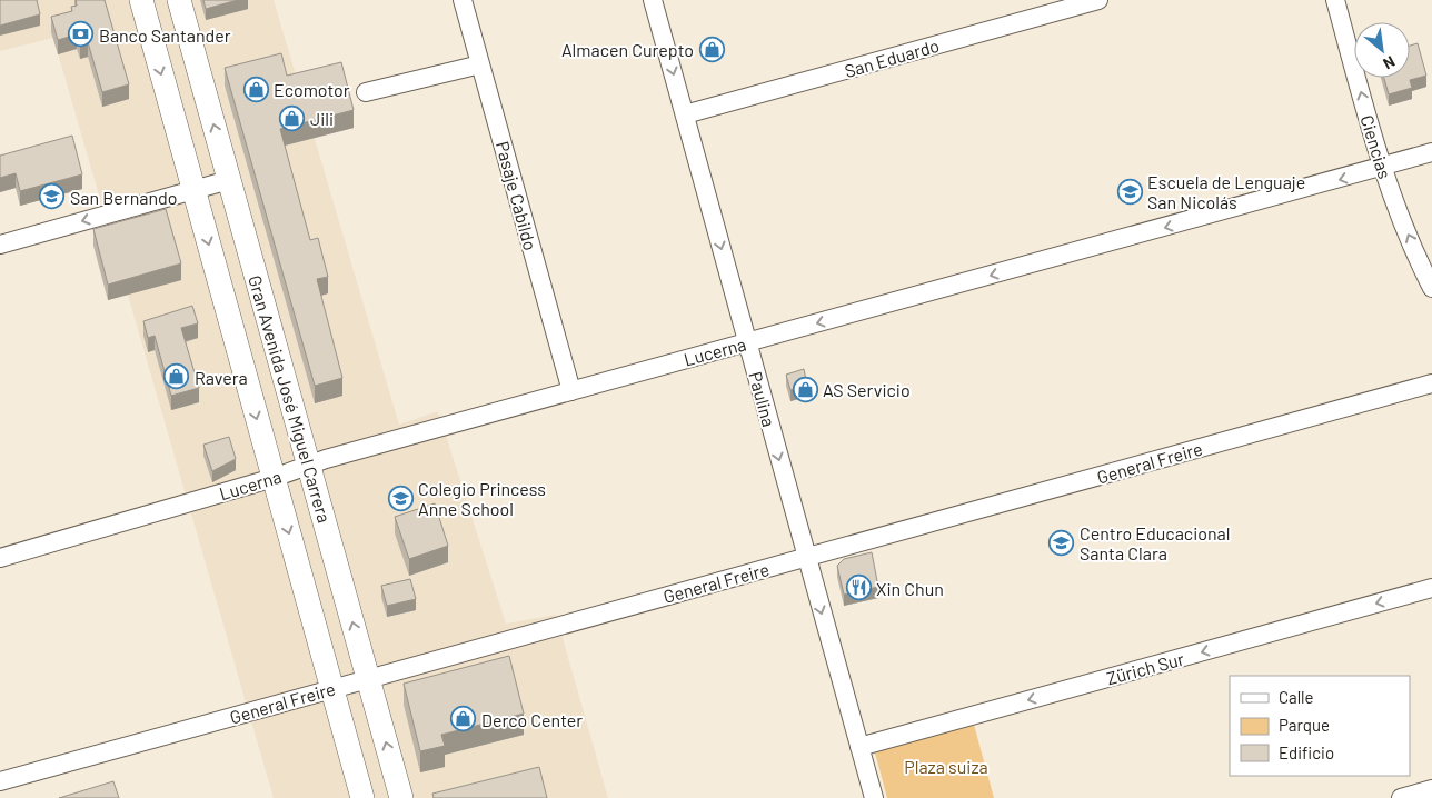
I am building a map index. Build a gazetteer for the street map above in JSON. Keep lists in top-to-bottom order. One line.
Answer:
{"streets":{"main road":["Gran Avenida José Miguel Carrera"],"street":["San Eduardo","Ciencias","Pasaje Cabildo","Lucerna","Paulina","General Freire","Zürich Sur"]},"crossings":[["San Eduardo","Paulina"],["Ciencias","Lucerna"],["Pasaje Cabildo","Lucerna"],["Lucerna","Gran Avenida José Miguel Carrera"],["Lucerna","Paulina"],["Gran Avenida José Miguel Carrera","General Freire"],["Paulina","General Freire"],["Paulina","Zürich Sur"]],"one_way":["Ciencias","Lucerna","Paulina","Zürich Sur"],"parks":["Plaza suiza"],"places":{"bank":["Banco Santander"],"shop":["Almacen Curepto","Ecomotor","Jili","Ravera","AS Servicio","Derco Center"],"school or university":["Escuela de Lenguaje San Nicolás","San Bernando","Colegio Princess Anne School","Centro Educacional Santa Clara"],"restaurant":["Xin Chun"]},"legend":["Calle","Parque","Edificio"],"north":"bottom right"}
